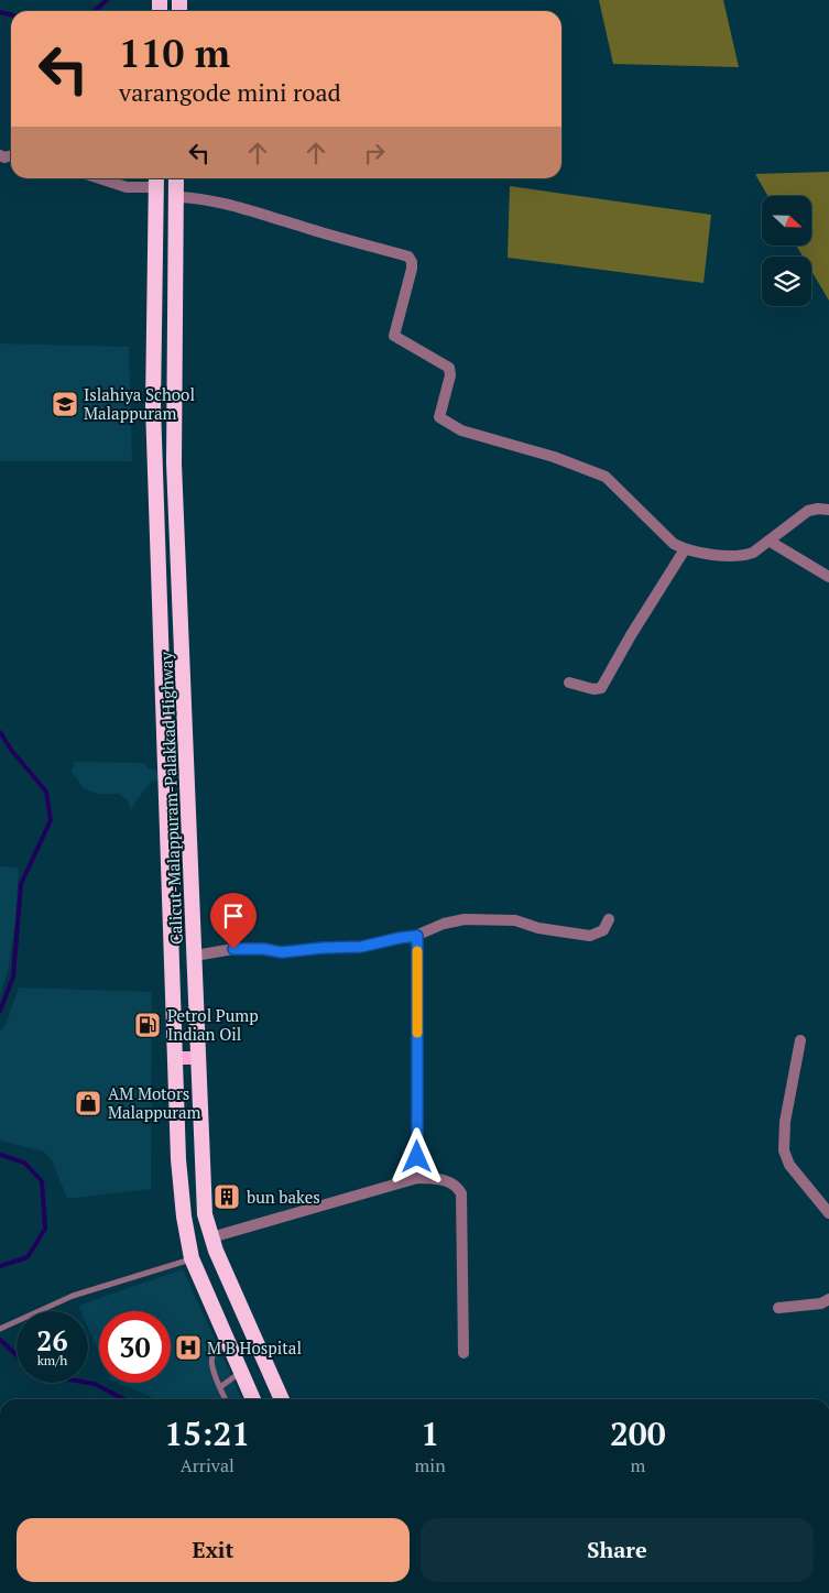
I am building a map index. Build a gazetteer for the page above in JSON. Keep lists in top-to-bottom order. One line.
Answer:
{"streets":{"highway":["Calicut-Malappuram-Palakkad Highway"]},"places":{"school or university":["Islahiya School Malappuram"],"fuel station":["Petrol Pump Indian Oil"],"shop":["AM Motors Malappuram"],"building":["bun bakes"],"hospital":["M B Hospital"]},"north":"right","page":{"turn":["110 m","varangode mini road"],"speed":"26 km/h","limit":"30","eta":["15:21","Arrival","1","min","200","m"],"buttons":["Exit","Share"]}}
